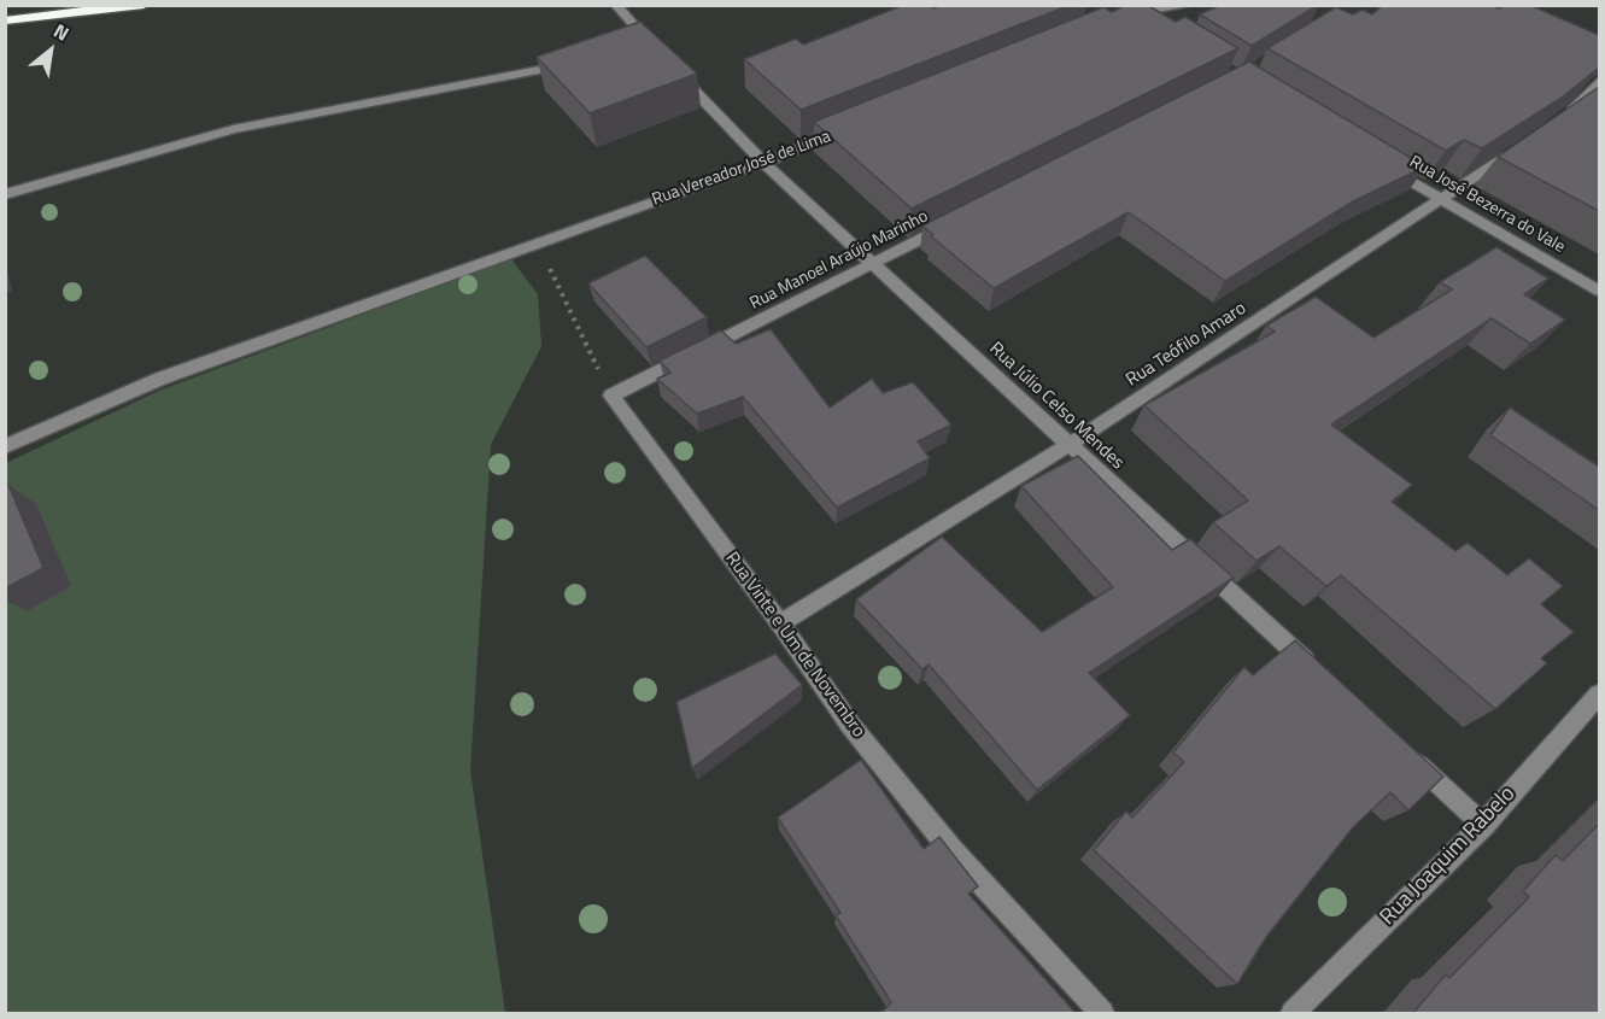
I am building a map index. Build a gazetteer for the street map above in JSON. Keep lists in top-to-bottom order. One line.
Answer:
{"streets":{"street":["Rua Vereador José de Lima","Rua José Bezerra do Vale","Rua Manoel Araújo Marinho","Rua Teófilo Amaro","Rua Júlio Celso Mendes","Rua Vinte e Um de Novembro","Rua Joaquim Rabelo"]},"crossings":[["Rua Vereador José de Lima","Rua Júlio Celso Mendes"],["Rua José Bezerra do Vale","Rua Teófilo Amaro"],["Rua Manoel Araújo Marinho","Rua Júlio Celso Mendes"],["Rua Manoel Araújo Marinho","Rua Vinte e Um de Novembro"],["Rua Teófilo Amaro","Rua Júlio Celso Mendes"],["Rua Teófilo Amaro","Rua Vinte e Um de Novembro"]],"north":"top right"}
